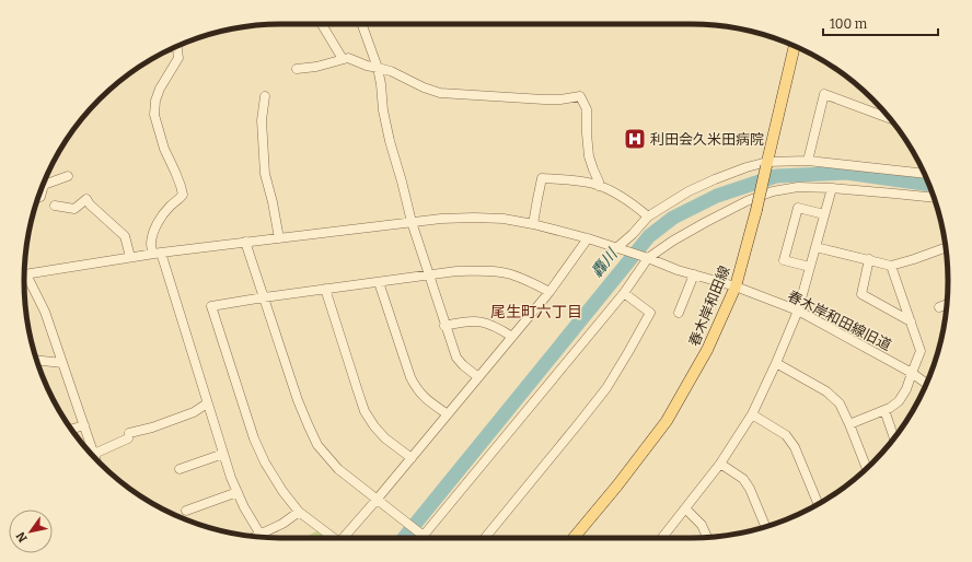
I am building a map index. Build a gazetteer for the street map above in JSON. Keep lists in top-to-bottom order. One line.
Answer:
{"streets":{"main road":["春木岸和田線"],"street":["春木岸和田線旧道"]},"crossings":[["春木岸和田線","春木岸和田線旧道"]],"districts":["尾生町六丁目"],"water":["轟川"],"places":{"hospital":["利田会久米田病院"]},"scale_bar":"100 m","north":"bottom left"}
